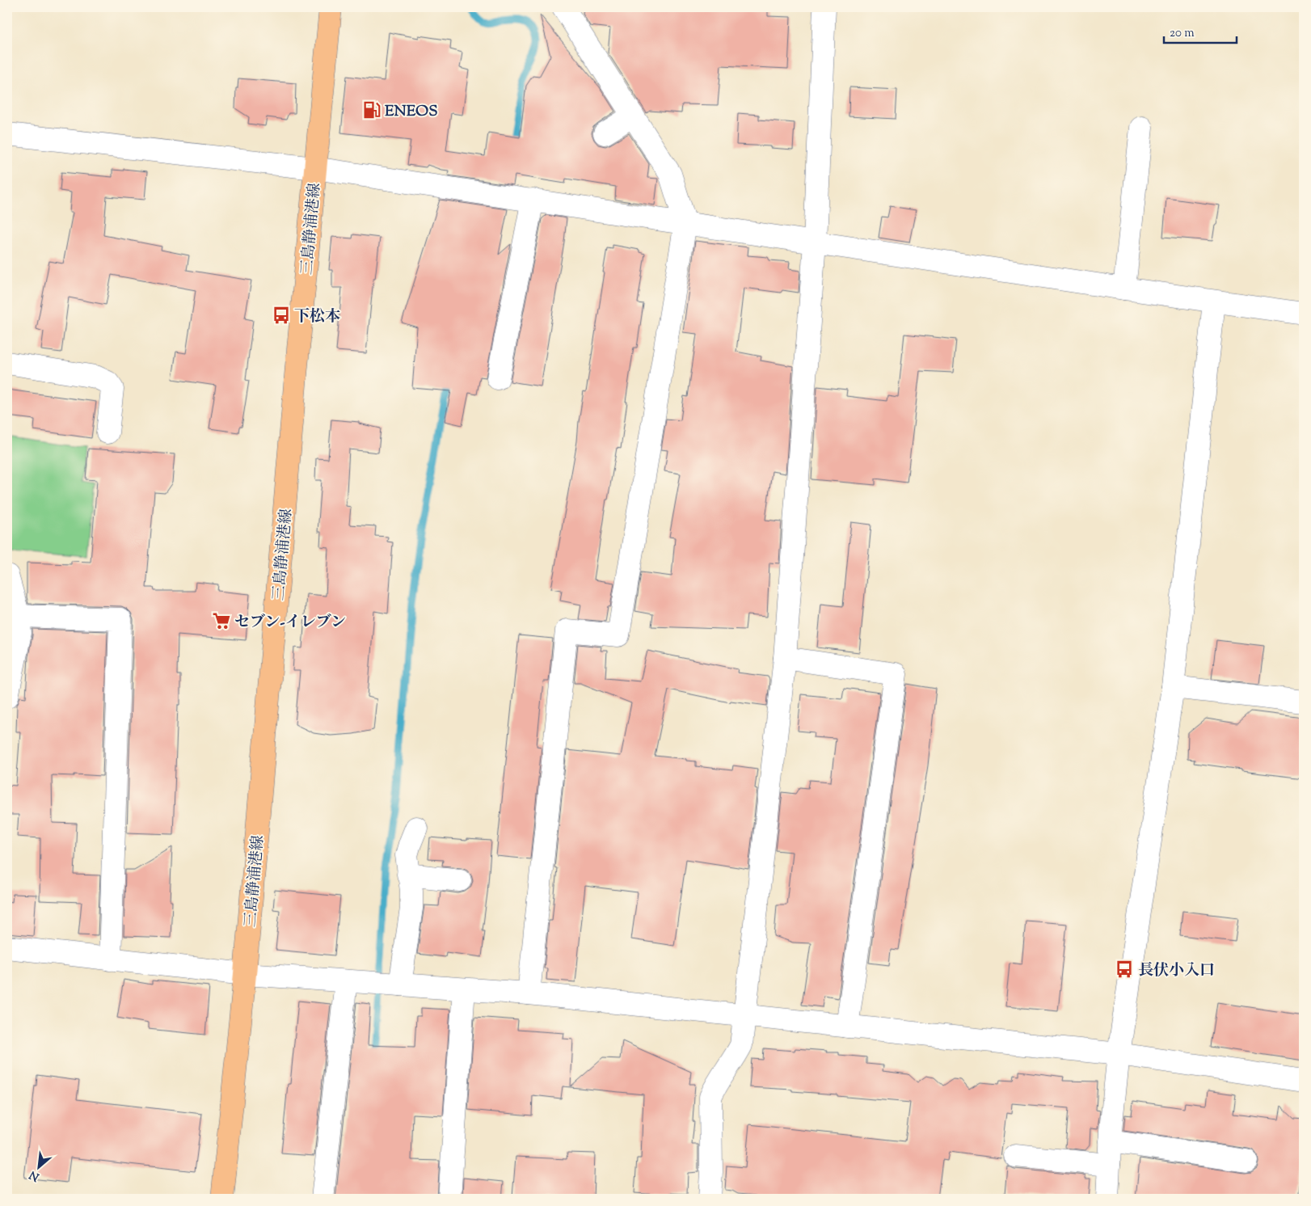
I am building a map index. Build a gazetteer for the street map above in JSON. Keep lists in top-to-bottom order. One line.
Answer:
{"streets":{"main road":["三島静浦港線"]},"places":{"fuel station":["ENEOS"],"bus stop":["下松本","長伏小入口"],"supermarket":["セブン-イレブン"]},"scale_bar":"20 m","north":"bottom left"}
